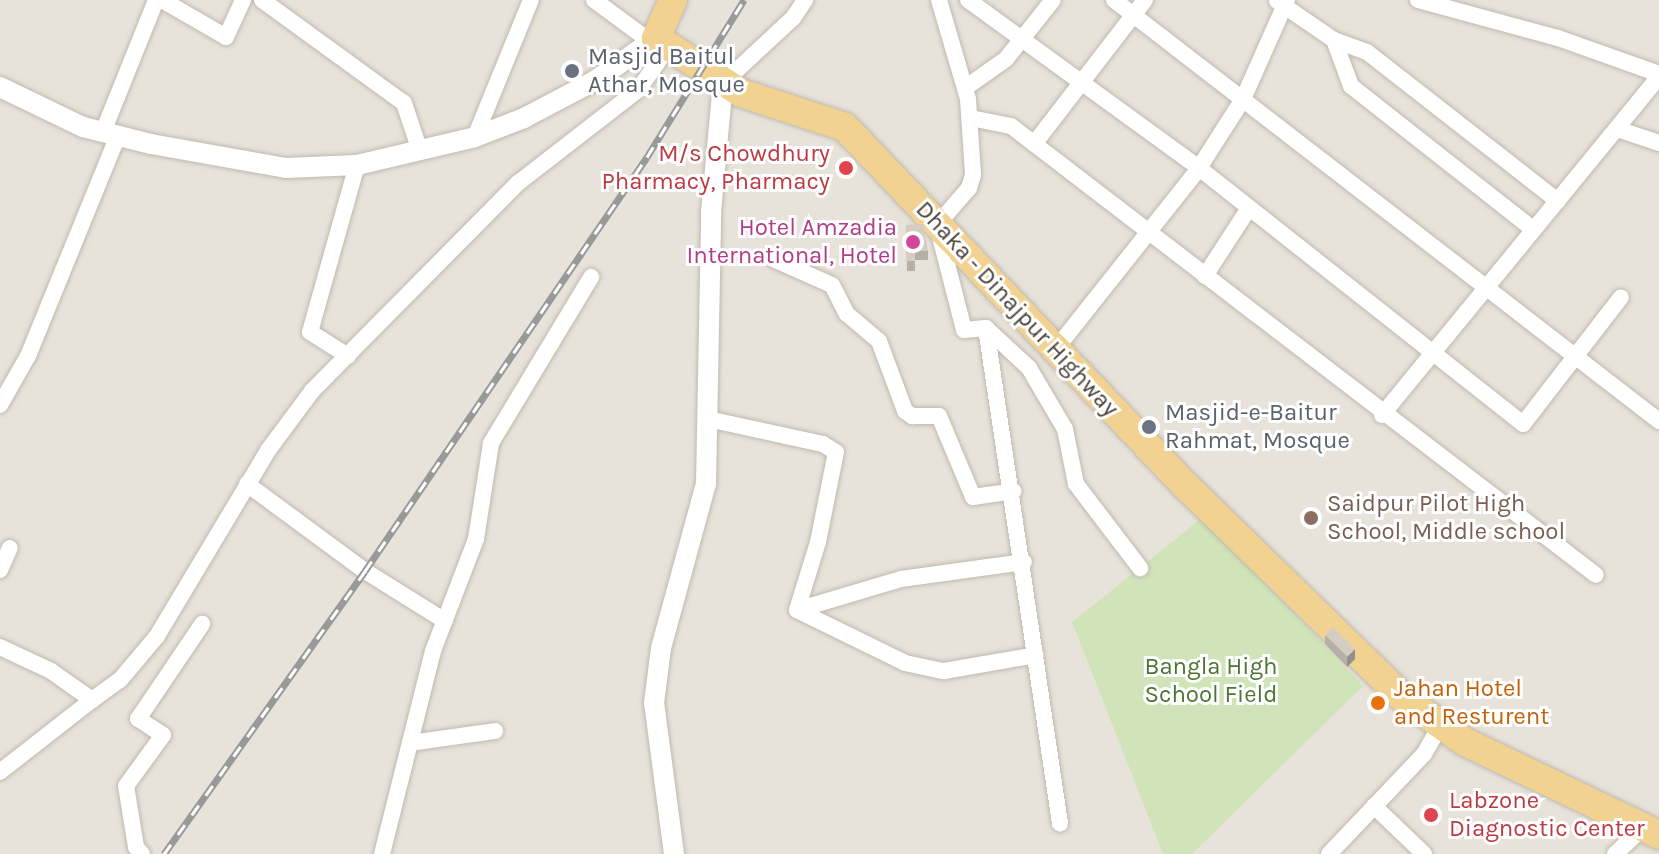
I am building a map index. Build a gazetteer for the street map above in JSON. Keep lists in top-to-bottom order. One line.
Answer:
{"streets":{"highway":["Dhaka - Dinajpur Highway"]},"parks":["Bangla High School Field"],"places":["Masjid Baitul Athar, Mosque","M/s Chowdhury Pharmacy, Pharmacy","Hotel Amzadia International, Hotel","Masjid-e-Baitur Rahmat, Mosque","Saidpur Pilot High School, Middle school","Jahan Hotel and Resturent","Labzone Diagnostic Center"]}
